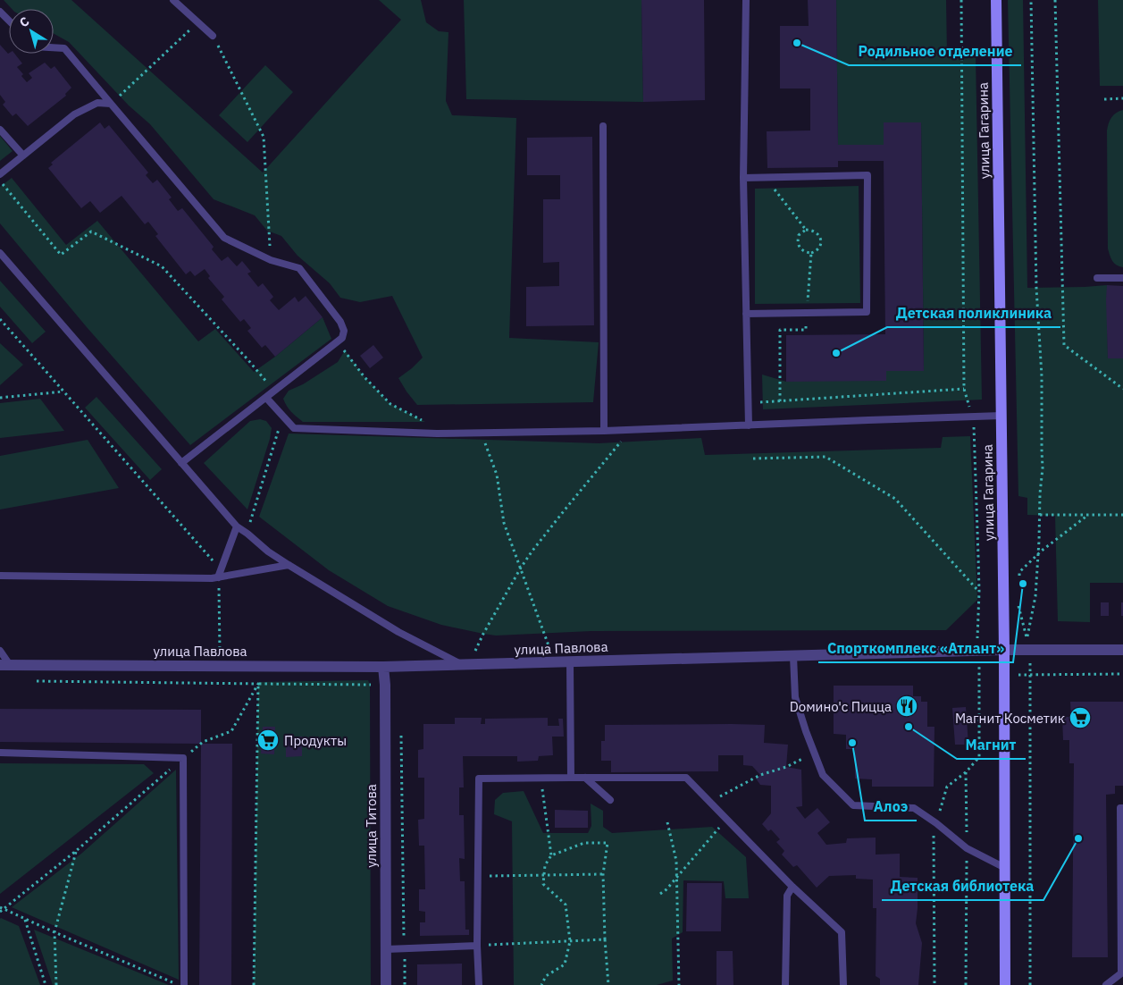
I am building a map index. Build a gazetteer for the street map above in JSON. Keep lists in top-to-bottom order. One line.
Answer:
{"streets":{"main road":["улица Гагарина"],"street":["улица Павлова","улица Титова"]},"crossings":[["улица Гагарина","улица Павлова"],["улица Павлова","улица Титова"]],"places":{"other":["Родильное отделение","Детская поликлиника","Спорткомплекс «Атлант»","Магнит","Алоэ","Детская библиотека"],"restaurant":["Doмино'с Пицца"],"supermarket":["Магнит Косметик","Продукты"]},"north":"top left"}
